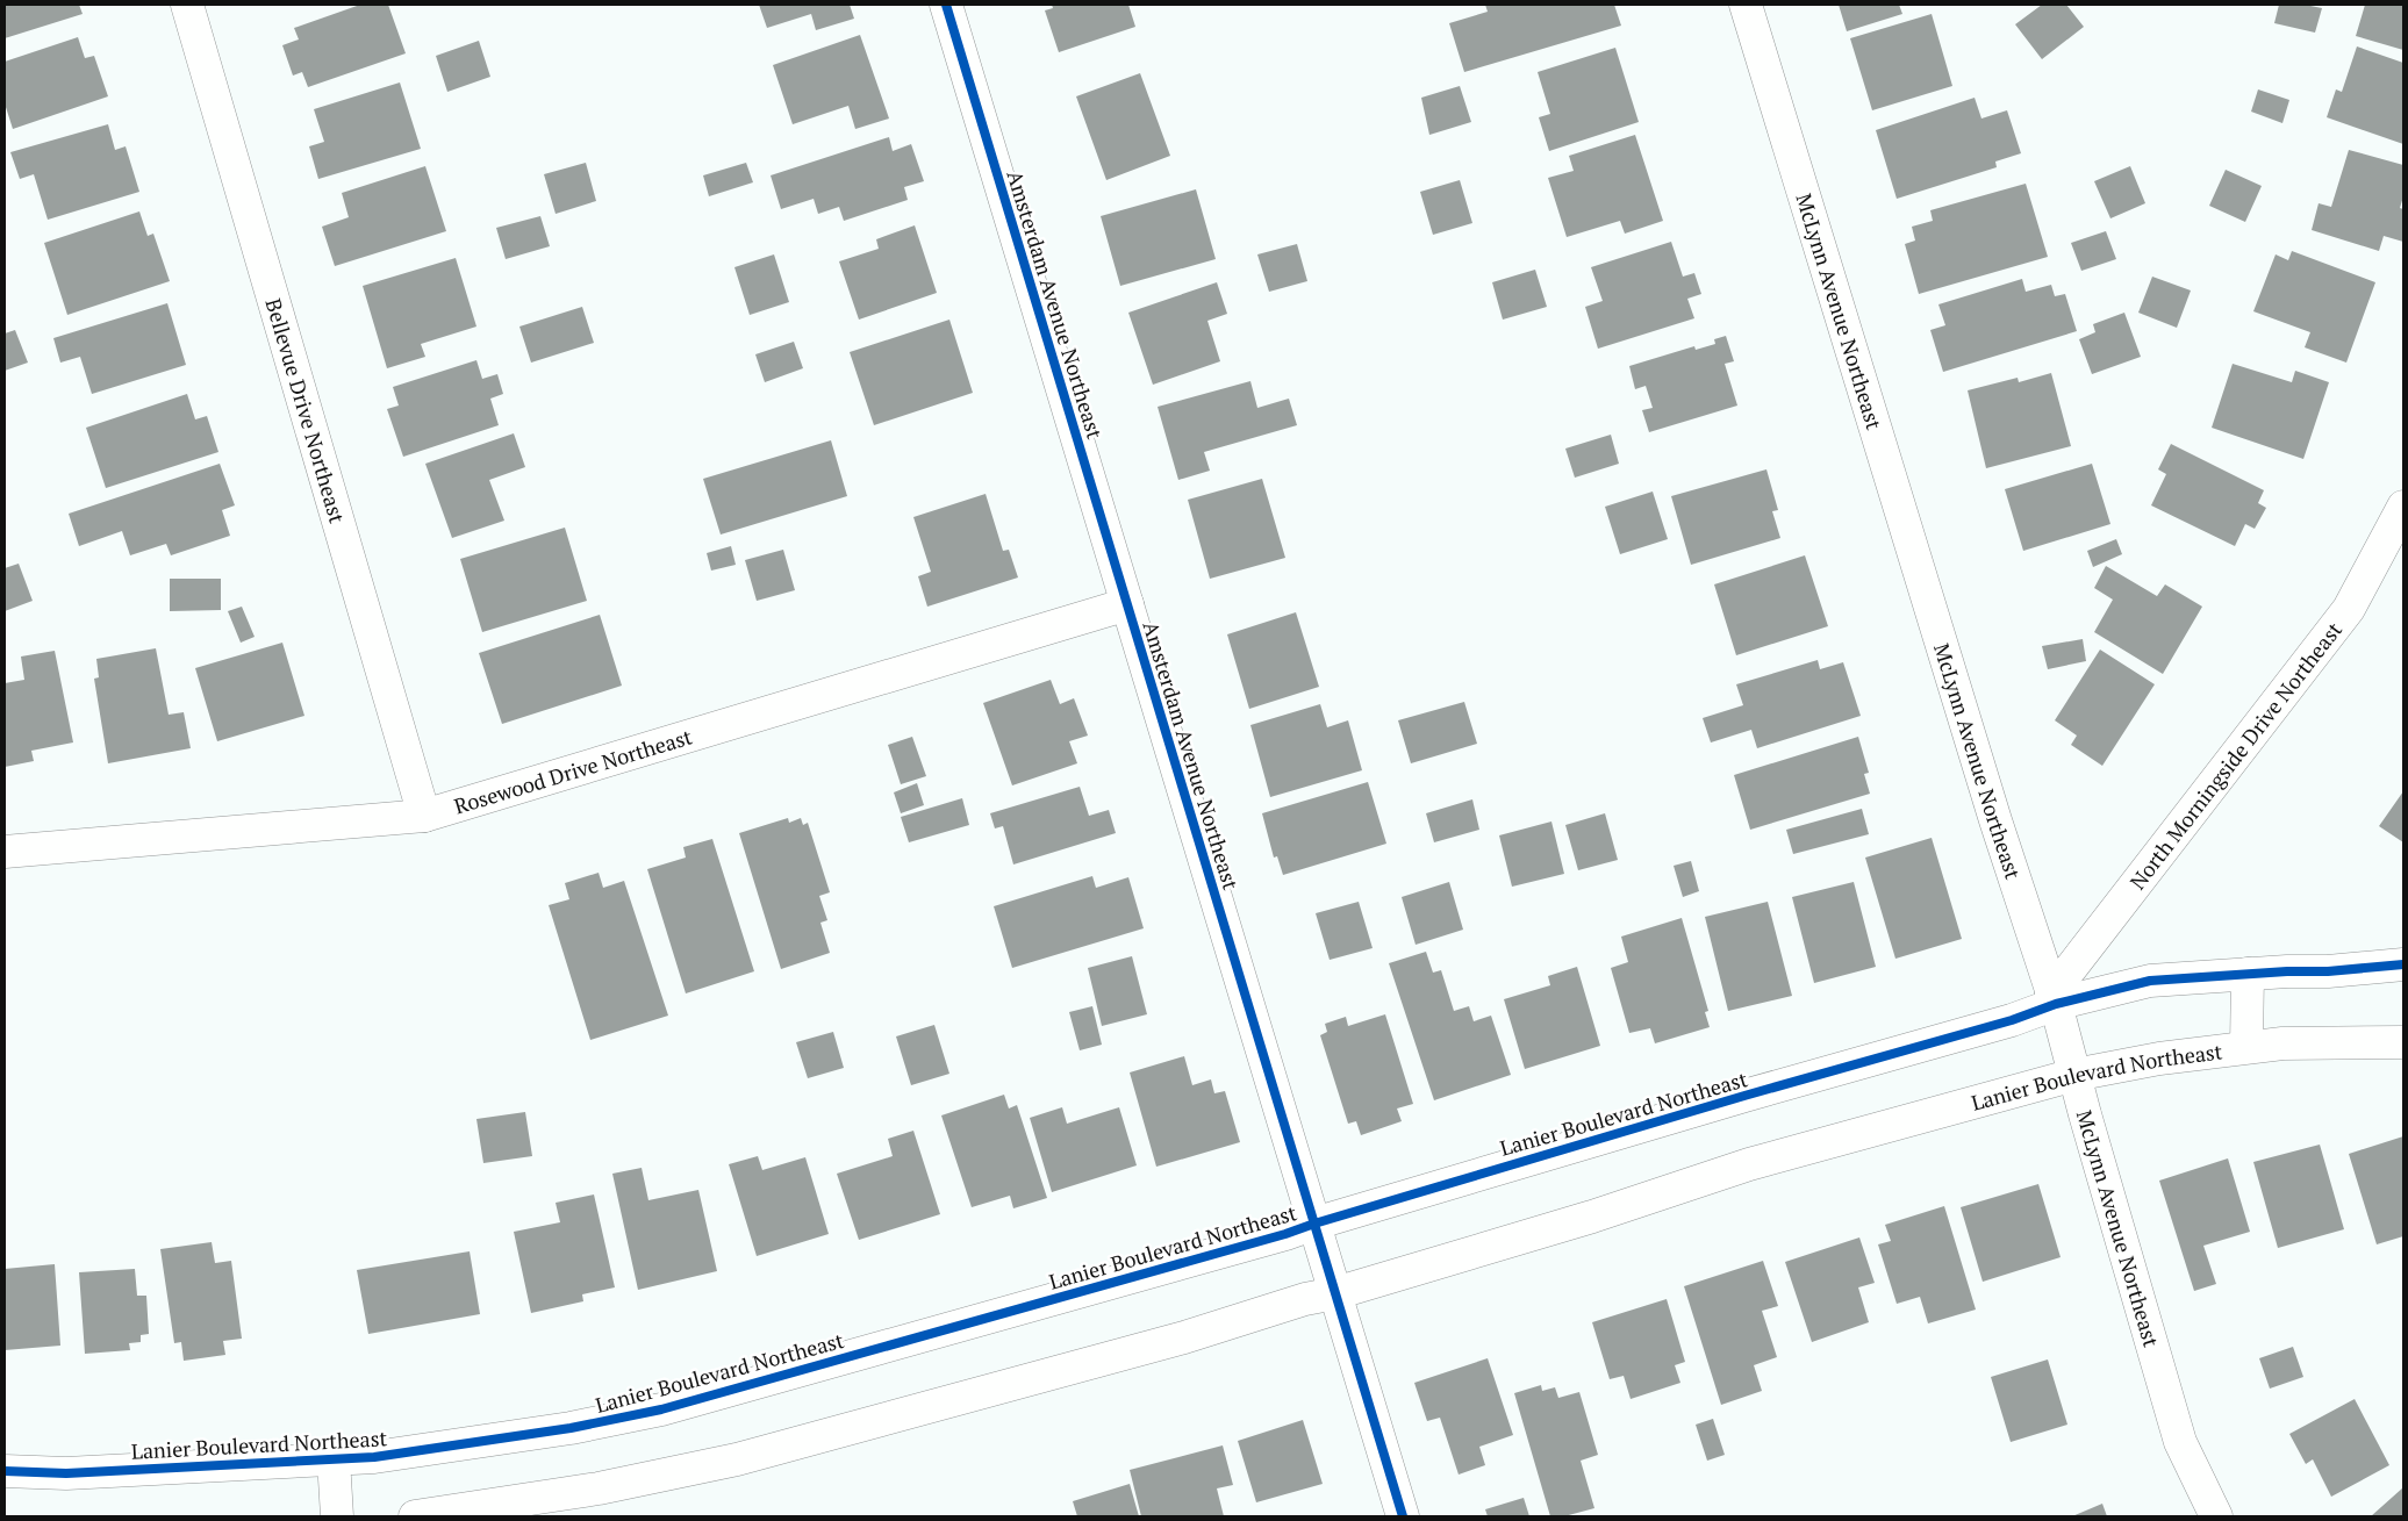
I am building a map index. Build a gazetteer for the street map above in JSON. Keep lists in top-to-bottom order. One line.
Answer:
{"streets":{"street":["Amsterdam Avenue Northeast","McLynn Avenue Northeast","Bellevue Drive Northeast","North Morningside Drive Northeast","Rosewood Drive Northeast","Lanier Boulevard Northeast"]},"crossings":[["Amsterdam Avenue Northeast","Rosewood Drive Northeast"],["Amsterdam Avenue Northeast","Lanier Boulevard Northeast"],["McLynn Avenue Northeast","North Morningside Drive Northeast"],["McLynn Avenue Northeast","Lanier Boulevard Northeast"],["Bellevue Drive Northeast","Rosewood Drive Northeast"],["North Morningside Drive Northeast","Lanier Boulevard Northeast"]]}
